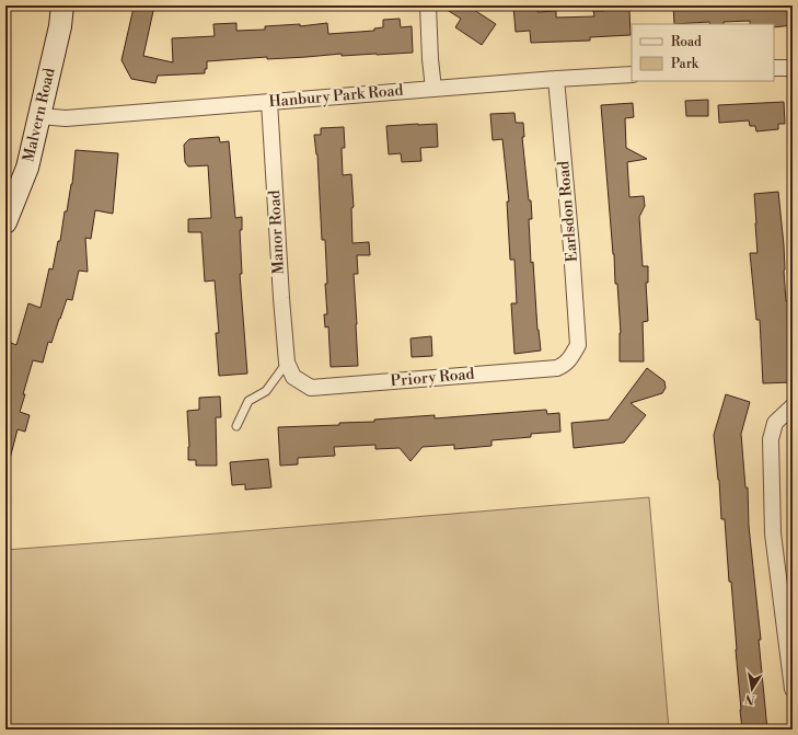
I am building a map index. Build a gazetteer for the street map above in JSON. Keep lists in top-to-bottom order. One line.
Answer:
{"streets":{"main road":["Malvern Road"],"street":["Hanbury Park Road","Earlsdon Road","Manor Road","Priory Road"]},"crossings":[["Hanbury Park Road","Malvern Road"],["Hanbury Park Road","Earlsdon Road"],["Hanbury Park Road","Manor Road"],["Earlsdon Road","Priory Road"],["Manor Road","Priory Road"]],"legend":["Road","Park"],"north":"bottom"}
